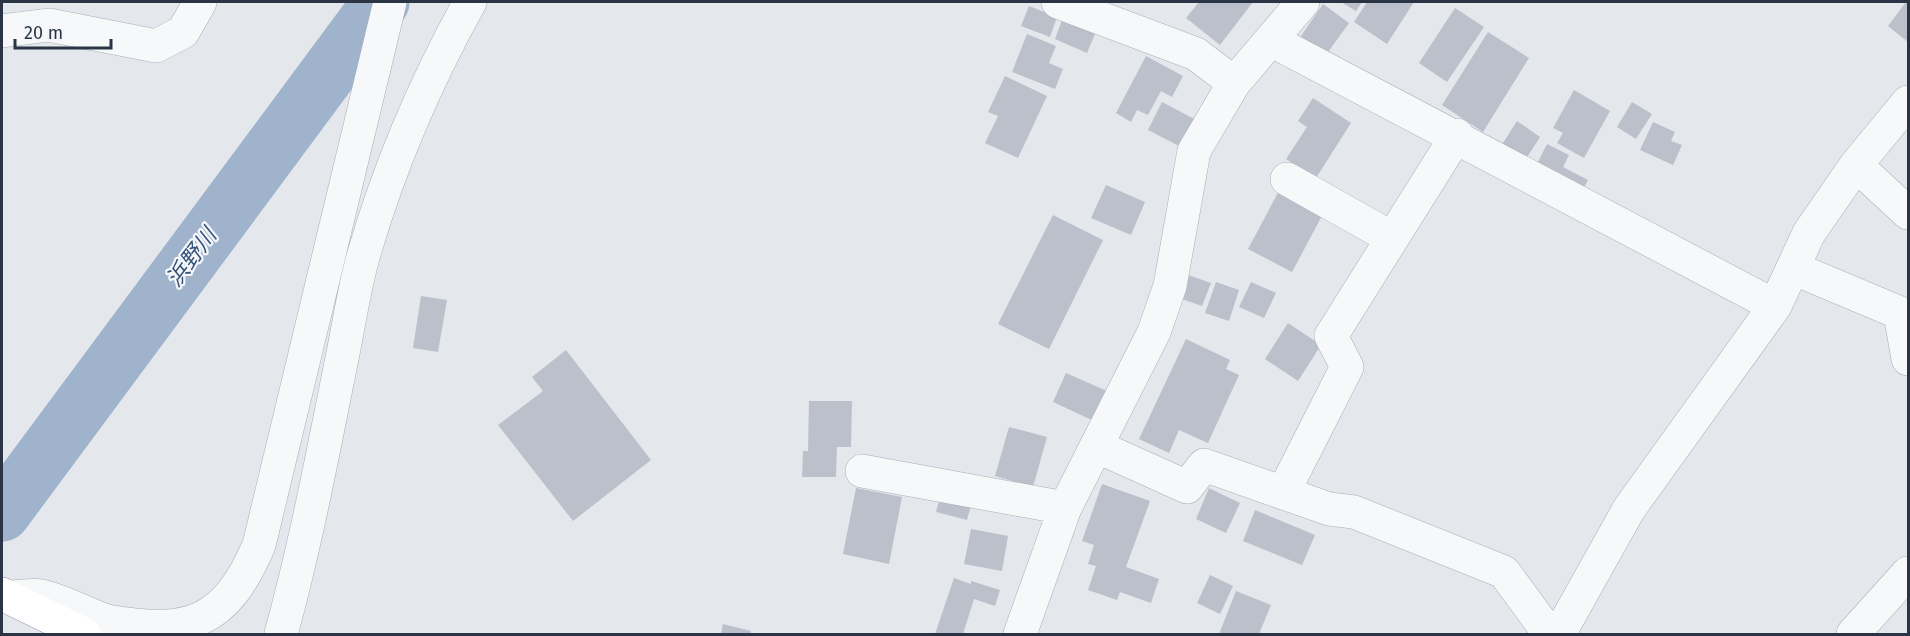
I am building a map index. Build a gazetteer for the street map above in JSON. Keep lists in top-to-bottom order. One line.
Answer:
{"water":["浜野川"],"scale_bar":"20 m"}
